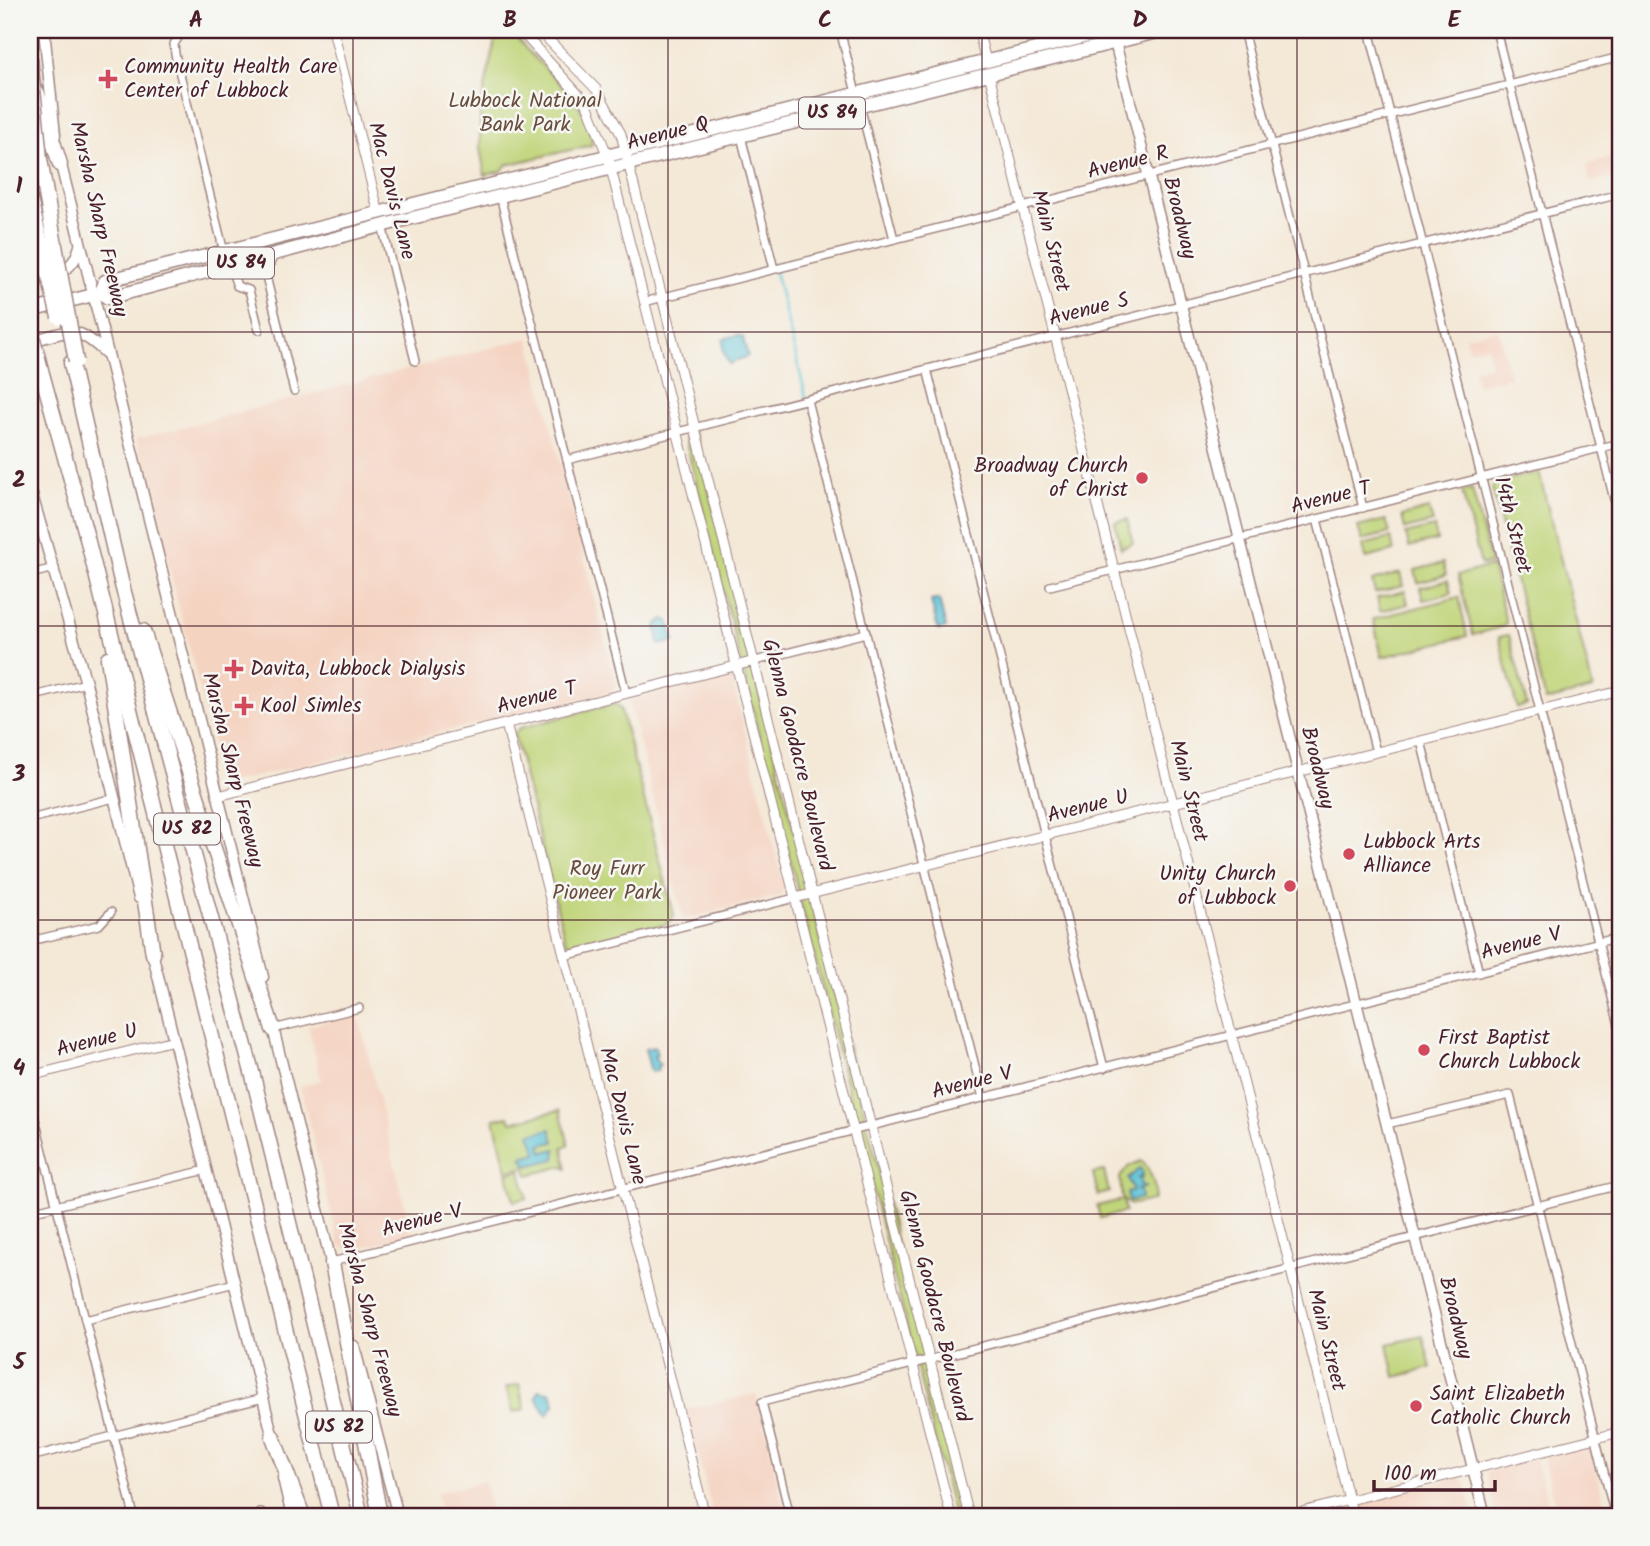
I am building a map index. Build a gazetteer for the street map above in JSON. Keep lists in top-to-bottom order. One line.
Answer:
{"streets":{"highway":["US 84","Avenue Q","US 82"],"main road":["Broadway","Marsha Sharp Freeway"],"street":["Avenue R","Mac Davis Lane","Main Street","Avenue S","Avenue T","14th Street","Glenna Goodacre Boulevard","Avenue U","Avenue V"]},"crossings":[["Avenue Q","Mac Davis Lane"],["Avenue Q","Broadway"],["Avenue Q","Marsha Sharp Freeway"],["Avenue Q","Main Street"],["Avenue Q","Glenna Goodacre Boulevard"],["Avenue R","Broadway"],["Avenue R","Main Street"],["Avenue R","14th Street"],["Avenue R","Glenna Goodacre Boulevard"],["Mac Davis Lane","Avenue T"],["Mac Davis Lane","Avenue U"],["Mac Davis Lane","Avenue V"],["Broadway","Avenue S"],["Broadway","Avenue T"],["Broadway","Avenue U"],["Broadway","Avenue V"],["Marsha Sharp Freeway","Avenue T"],["Marsha Sharp Freeway","Avenue V"],["Main Street","Avenue S"],["Main Street","Avenue T"],["Main Street","Avenue U"],["Main Street","Avenue V"],["Avenue S","14th Street"],["Avenue S","Glenna Goodacre Boulevard"],["Avenue T","14th Street"],["Avenue T","Glenna Goodacre Boulevard"],["14th Street","Avenue U"],["14th Street","Avenue V"],["Glenna Goodacre Boulevard","Avenue U"],["Glenna Goodacre Boulevard","Avenue V"]],"parks":["Lubbock National Bank Park","Roy Furr Pioneer Park"],"places":{"health":["Community Health Care Center of Lubbock","Davita, Lubbock Dialysis","Kool Simles"],"other":["Broadway Church of Christ","Lubbock Arts Alliance","Unity Church of Lubbock","First Baptist Church Lubbock","Saint Elizabeth Catholic Church"]},"scale_bar":"100 m","grid":{"columns":["A","B","C","D","E"],"rows":["1","2","3","4","5"]}}
